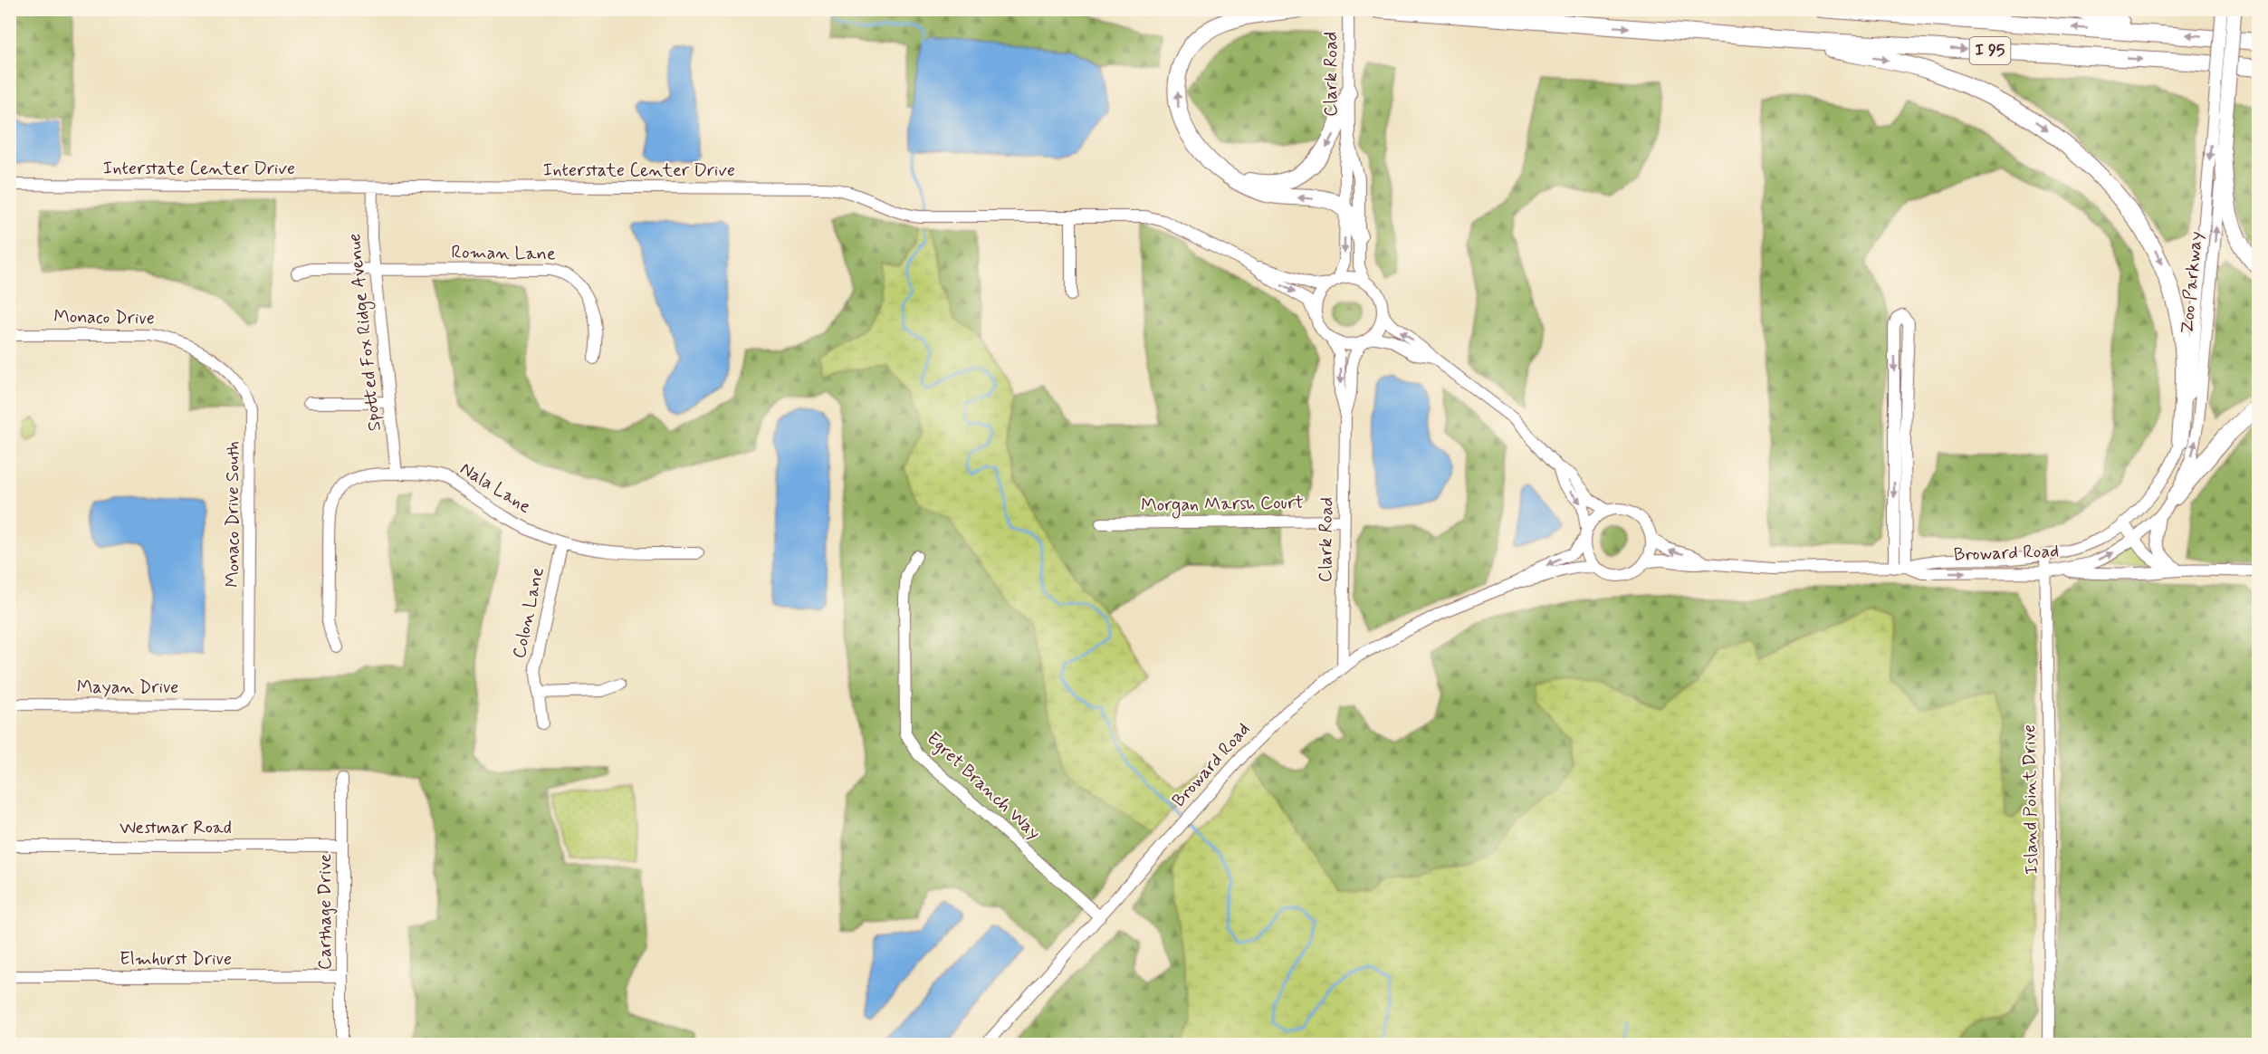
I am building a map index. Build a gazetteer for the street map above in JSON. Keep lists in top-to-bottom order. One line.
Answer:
{"streets":{"highway":["I 95"],"main road":["Zoo Parkway"],"street":["Clark Road","Interstate Center Drive","Roman Lane","Monaco Drive","Spotted Fox Ridge Avenue","Nala Lane","Morgan Marsh Court","Monaco Drive South","Broward Road","Colon Lane","Mayan Drive","Egret Branch Way","Island Point Drive","Westmar Road","Carthage Drive","Elmhurst Drive"]},"crossings":[["Clark Road","Interstate Center Drive"],["Clark Road","Morgan Marsh Court"],["Clark Road","Broward Road"],["Interstate Center Drive","Spotted Fox Ridge Avenue"],["Roman Lane","Spotted Fox Ridge Avenue"],["Zoo Parkway","Broward Road"],["Monaco Drive","Monaco Drive South"],["Spotted Fox Ridge Avenue","Nala Lane"],["Nala Lane","Colon Lane"],["Monaco Drive South","Mayan Drive"],["Broward Road","Egret Branch Way"],["Broward Road","Island Point Drive"],["Westmar Road","Carthage Drive"],["Carthage Drive","Elmhurst Drive"]]}
